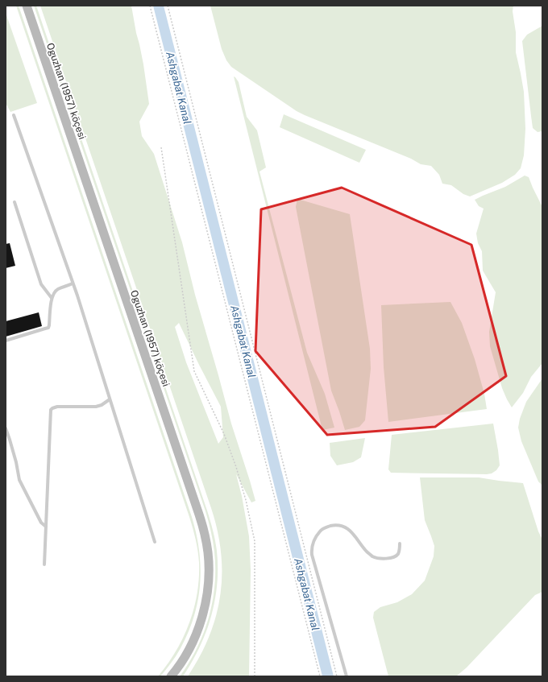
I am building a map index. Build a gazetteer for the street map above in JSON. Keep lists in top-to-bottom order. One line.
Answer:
{"streets":{"main road":["Oguzhan (1957) köçesi"]},"water":["Ashgabat Kanal"]}
